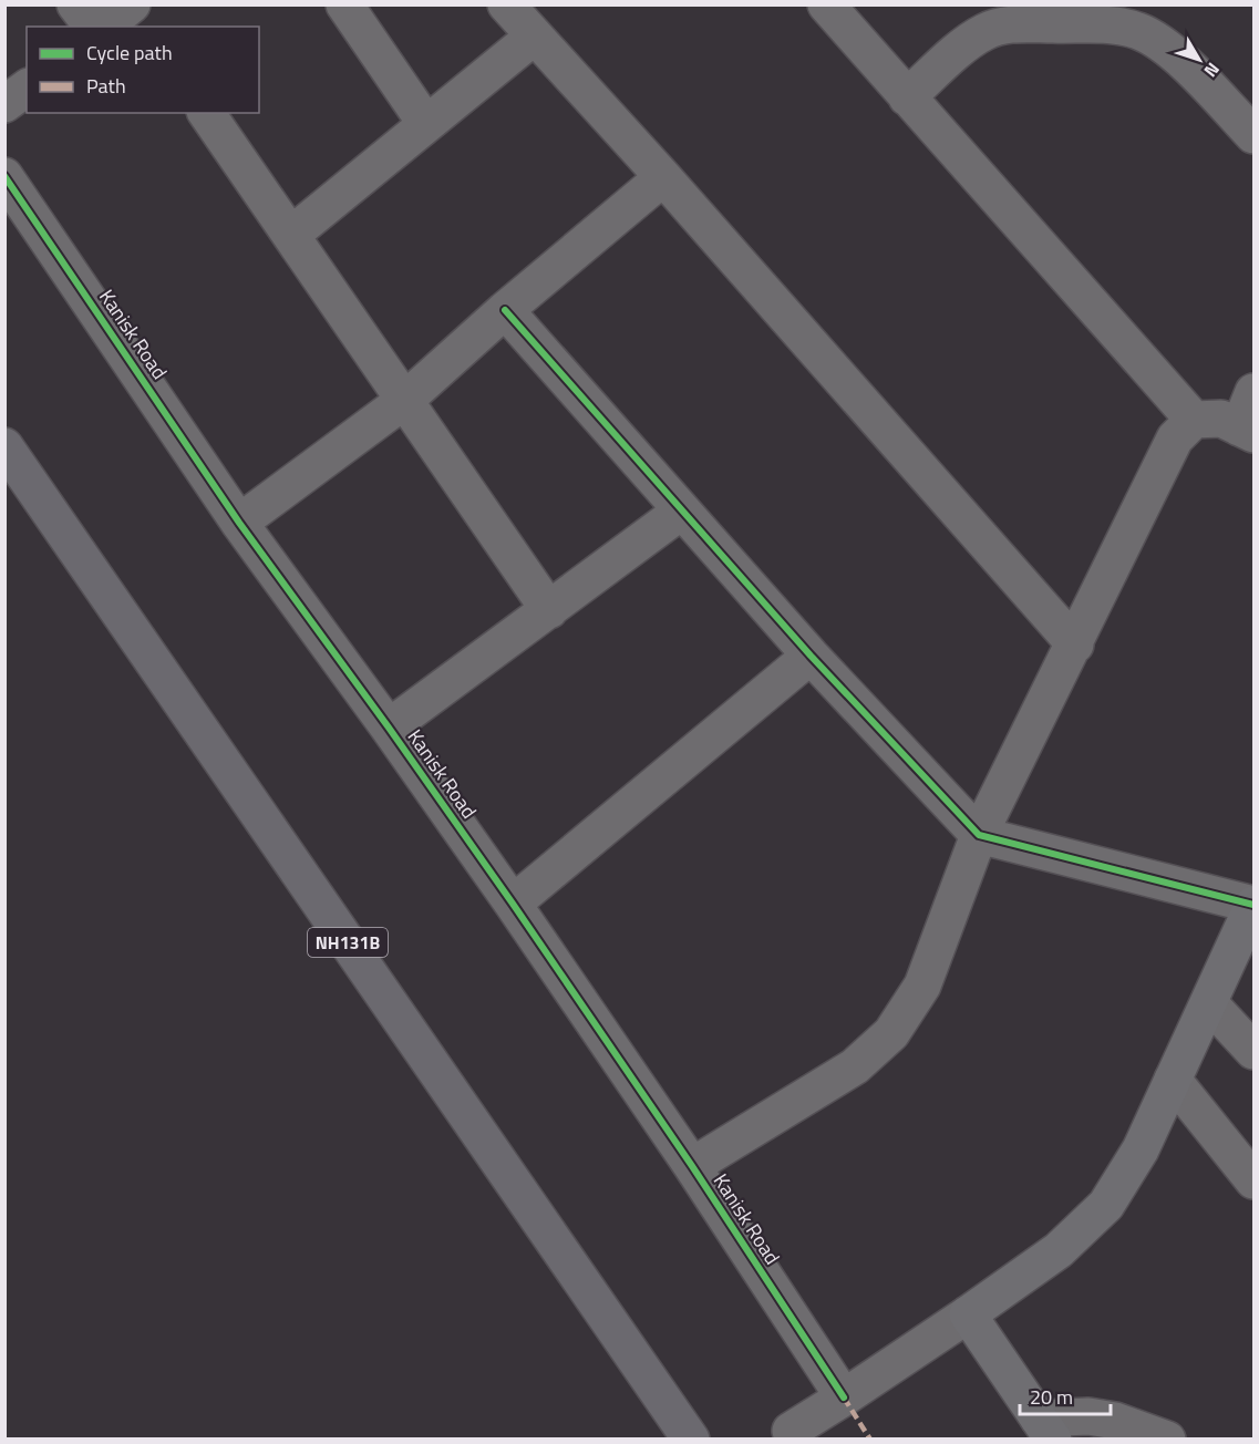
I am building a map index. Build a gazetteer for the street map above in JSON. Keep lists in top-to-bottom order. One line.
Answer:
{"streets":{"highway":["NH131B"],"street":["Kanisk Road"]},"legend":["Cycle path","Path"],"scale_bar":"20 m","north":"bottom right"}
